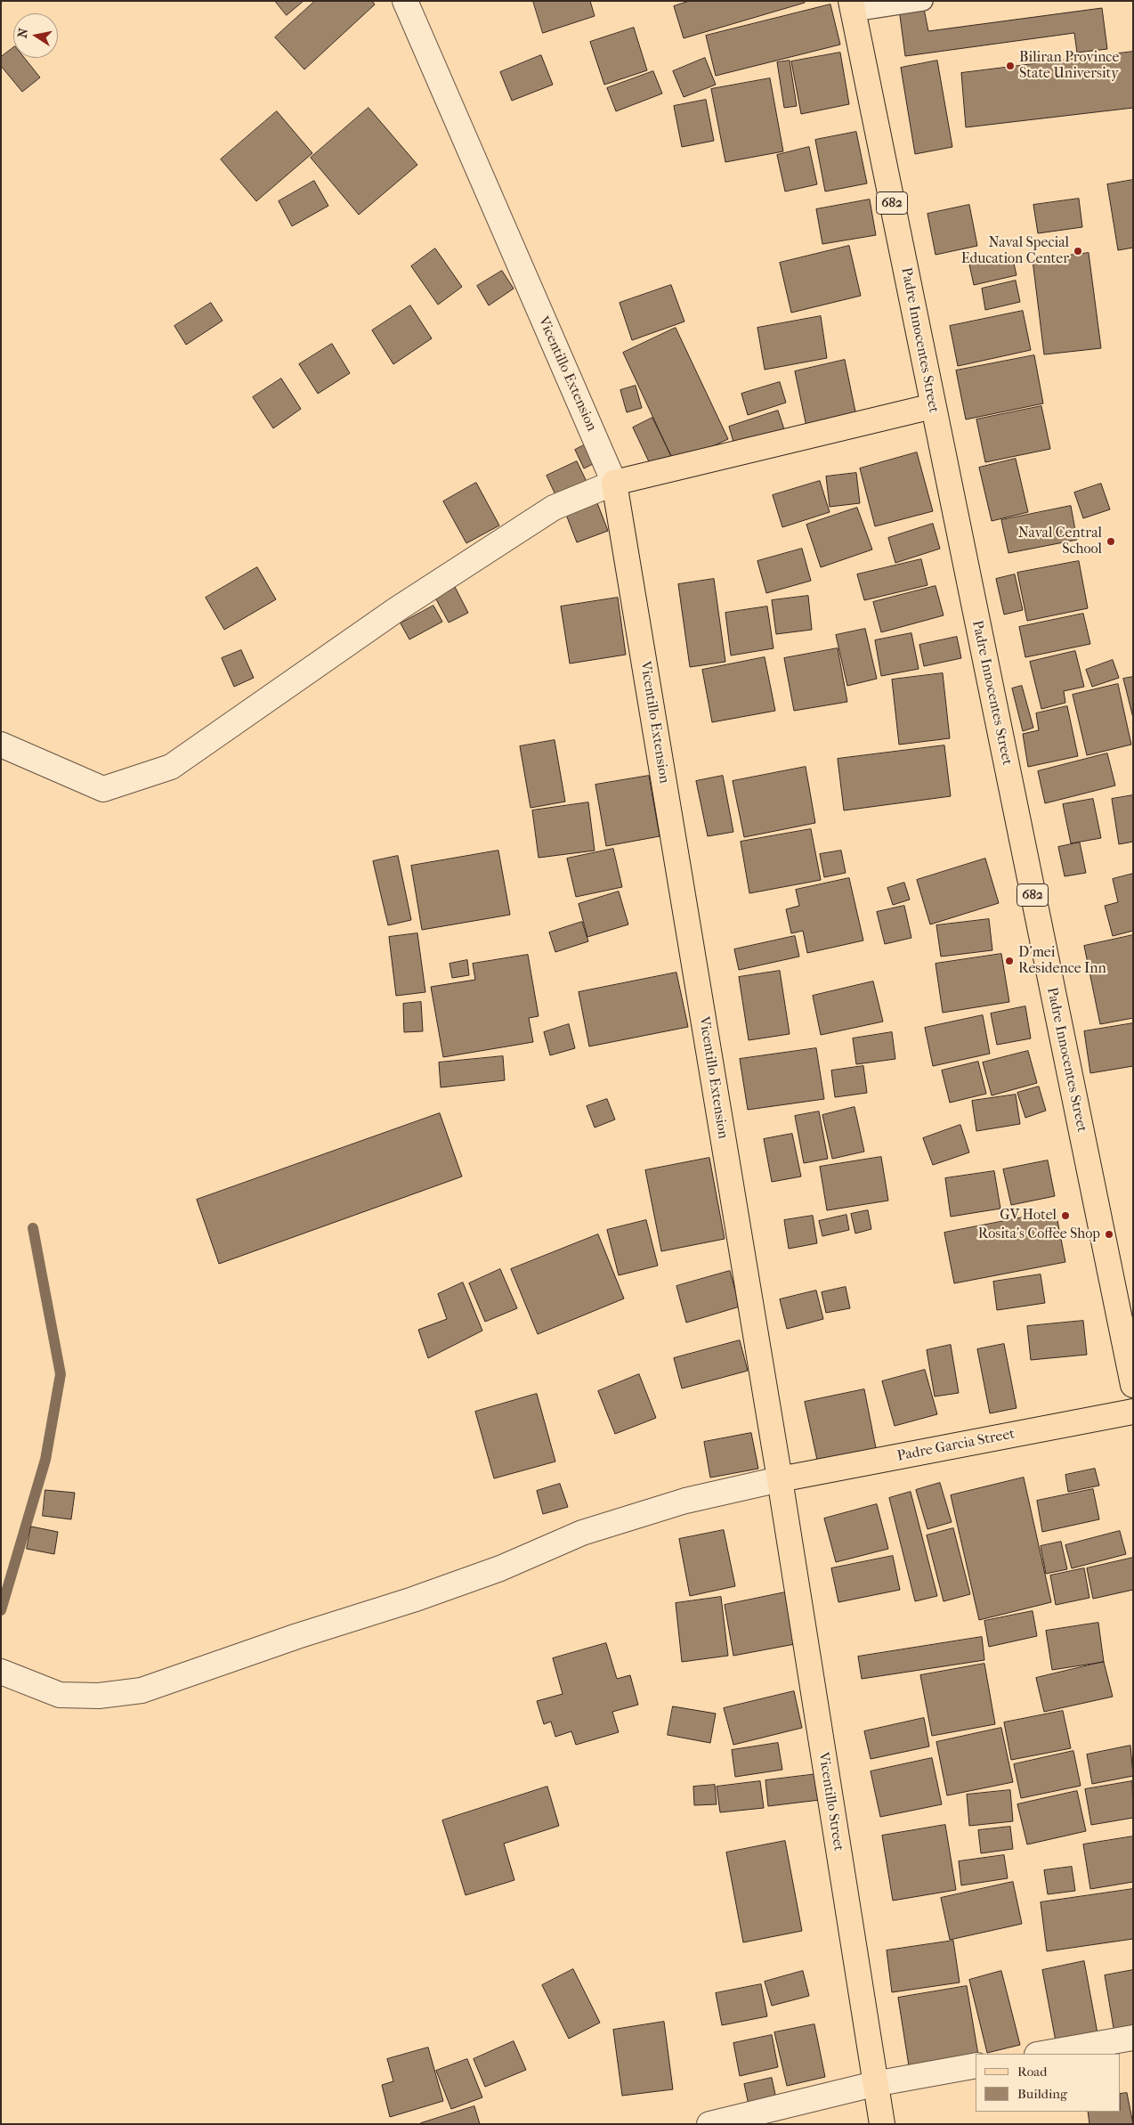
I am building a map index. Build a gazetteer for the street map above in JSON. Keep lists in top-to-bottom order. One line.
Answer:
{"streets":{"main road":["682","Padre Innocentes Street","Vicentillo Extension","Padre Garcia Street","Vicentillo Street"]},"crossings":[["Vicentillo Extension","Padre Garcia Street"],["Vicentillo Extension","Vicentillo Street"],["Padre Garcia Street","Vicentillo Street"]],"places":["Biliran Province State University","Naval Special Education Center","Naval Central School","D'mei Residence Inn","GV Hotel","Rosita's Coffee Shop"],"legend":["Road","Building"],"north":"left"}
